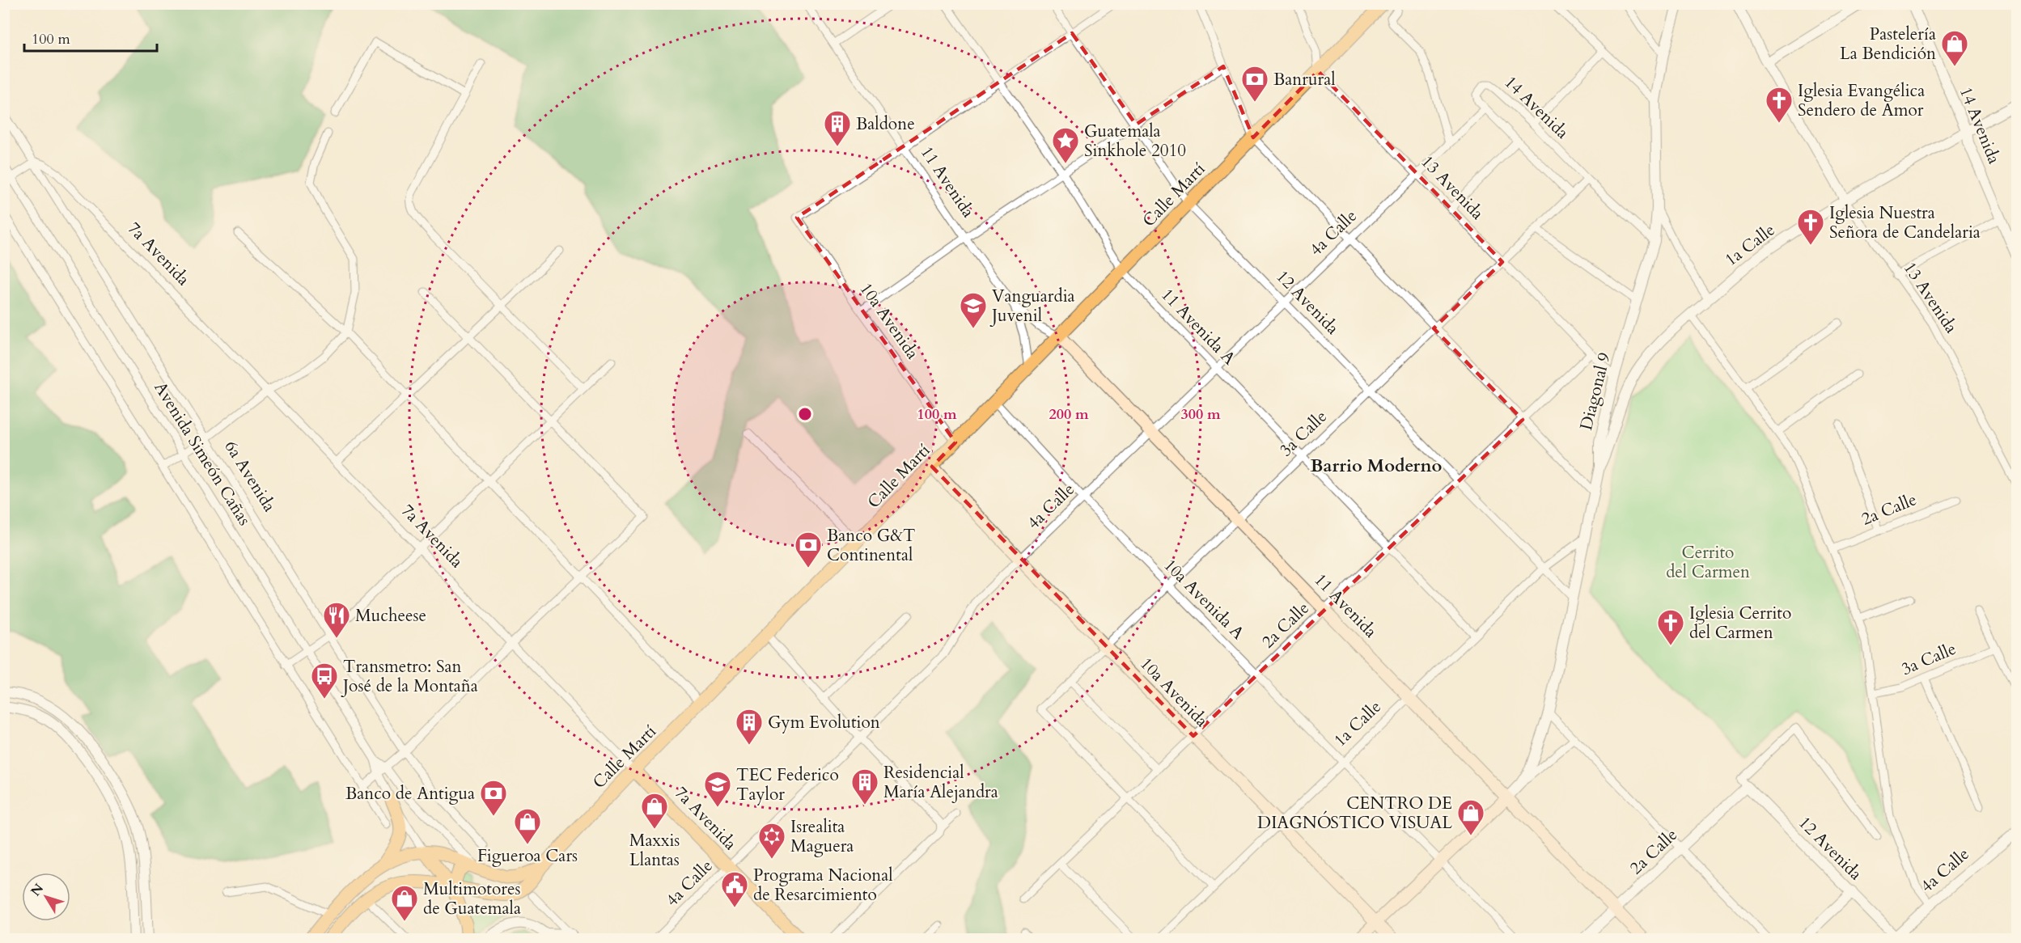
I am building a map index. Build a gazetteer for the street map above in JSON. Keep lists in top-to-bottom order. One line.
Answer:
{"streets":{"main road":["11 Avenida","Calle Martí","7a Avenida","10a Avenida"],"street":["14 Avenida","13 Avenida","4a Calle","1a Calle","12 Avenida","11 Avenida A","Diagonal 9","3a Calle","Avenida Simeón Cañas","6a Avenida","2a Calle","10a Avenida A"]},"crossings":[["14 Avenida","4a Calle"],["14 Avenida","1a Calle"],["14 Avenida","Diagonal 9"],["14 Avenida","3a Calle"],["11 Avenida","Calle Martí"],["11 Avenida","4a Calle"],["11 Avenida","1a Calle"],["11 Avenida","10a Avenida"],["11 Avenida","3a Calle"],["11 Avenida","2a Calle"],["13 Avenida","Calle Martí"],["13 Avenida","4a Calle"],["13 Avenida","1a Calle"],["13 Avenida","Diagonal 9"],["13 Avenida","3a Calle"],["13 Avenida","2a Calle"],["Calle Martí","7a Avenida"],["Calle Martí","12 Avenida"],["Calle Martí","10a Avenida"],["Calle Martí","11 Avenida A"],["Calle Martí","Avenida Simeón Cañas"],["Calle Martí","10a Avenida A"],["4a Calle","7a Avenida"],["4a Calle","12 Avenida"],["4a Calle","10a Avenida"],["4a Calle","11 Avenida A"],["4a Calle","10a Avenida A"],["1a Calle","12 Avenida"],["1a Calle","10a Avenida"],["1a Calle","11 Avenida A"],["1a Calle","Diagonal 9"],["1a Calle","10a Avenida A"],["7a Avenida","6a Avenida"],["12 Avenida","Diagonal 9"],["12 Avenida","3a Calle"],["12 Avenida","2a Calle"],["10a Avenida","3a Calle"],["10a Avenida","2a Calle"],["11 Avenida A","3a Calle"],["11 Avenida A","2a Calle"],["3a Calle","2a Calle"],["3a Calle","10a Avenida A"],["2a Calle","10a Avenida A"]],"districts":["Barrio Moderno"],"parks":["Cerrito del Carmen"],"places":{"shop":["Pastelería La Bendición","Maxxis Llantas","CENTRO DE DIAGNÓSTICO VISUAL","Figueroa Cars","Multimotores de Guatemala"],"bank":["Banrural","Banco G&T Continental","Banco de Antigua"],"church":["Iglesia Evangélica Sendero de Amor","Iglesia Nuestra Señora de Candelaria","Iglesia Cerrito del Carmen"],"building":["Baldone","Gym Evolution","Residencial María Alejandra"],"place":["Guatemala Sinkhole 2010"],"school or university":["Vanguardia Juvenil","TEC Federico Taylor"],"restaurant":["Mucheese"],"bus stop":["Transmetro: San José de la Montaña"],"synagogue":["Isrealita Maguera"],"public building":["Programa Nacional de Resarcimiento"]},"scale_bar":"100 m","north":"top left","rings":["100 m","200 m","300 m"]}
